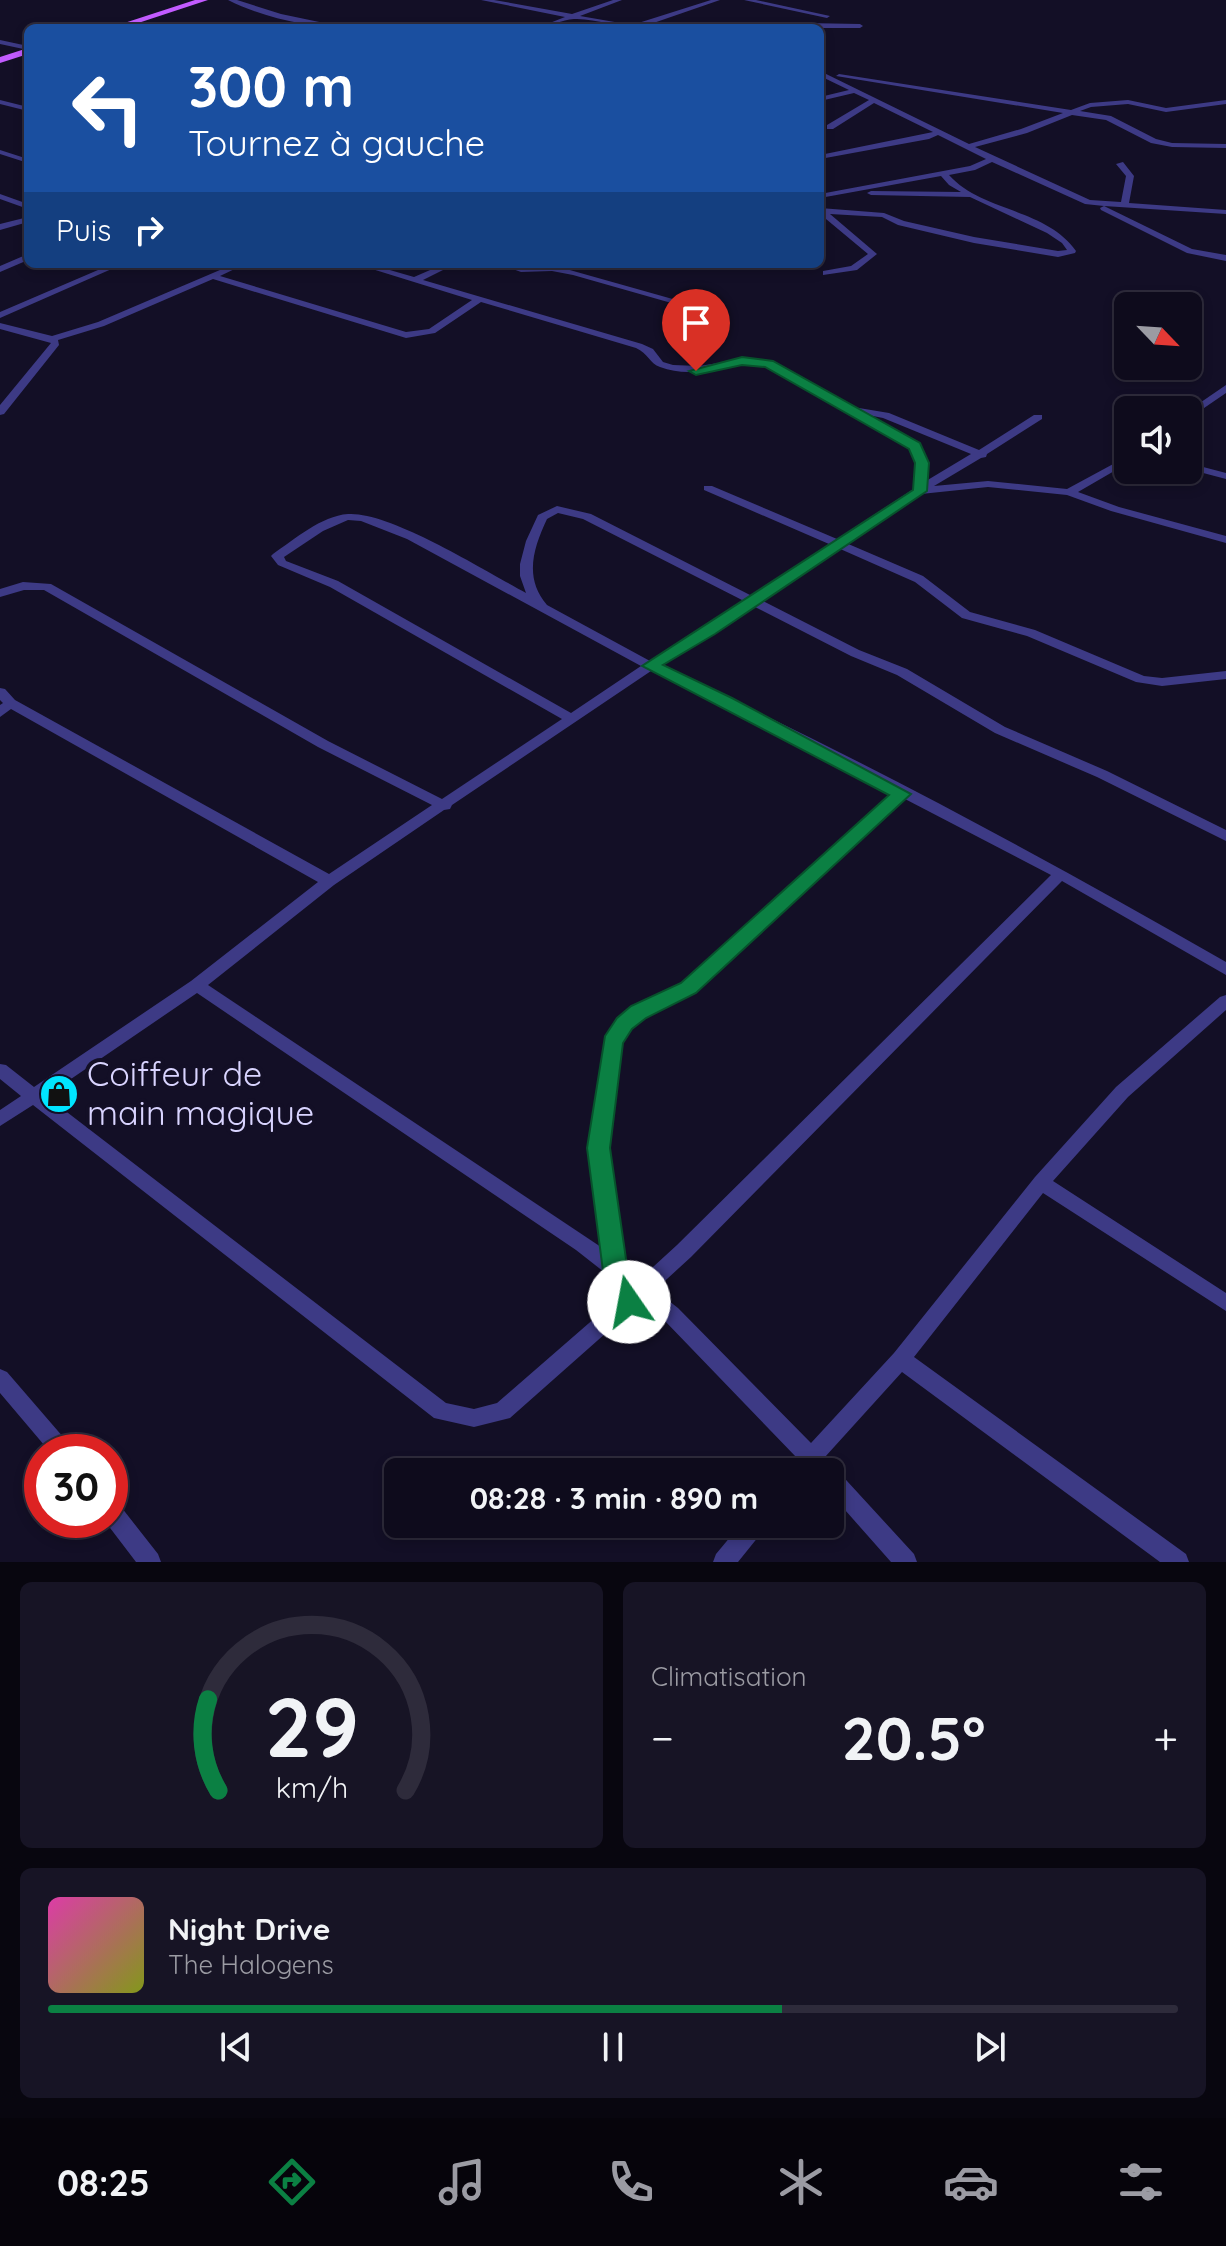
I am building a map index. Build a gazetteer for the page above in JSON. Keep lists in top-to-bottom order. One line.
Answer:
{"places":{"shop":["Coiffeur de main magique"]},"north":"bottom right","page":{"turn":["300 m","Tournez à gauche"],"then":"Puis","limit":"30","trip":"08:28 · 3 min · 890 m","tile":"Climatisation","heat":["−","20.5°","+"],"song":["Night Drive","The Halogens"],"tabs":"08:25","gauge":["29","km/h"]}}
